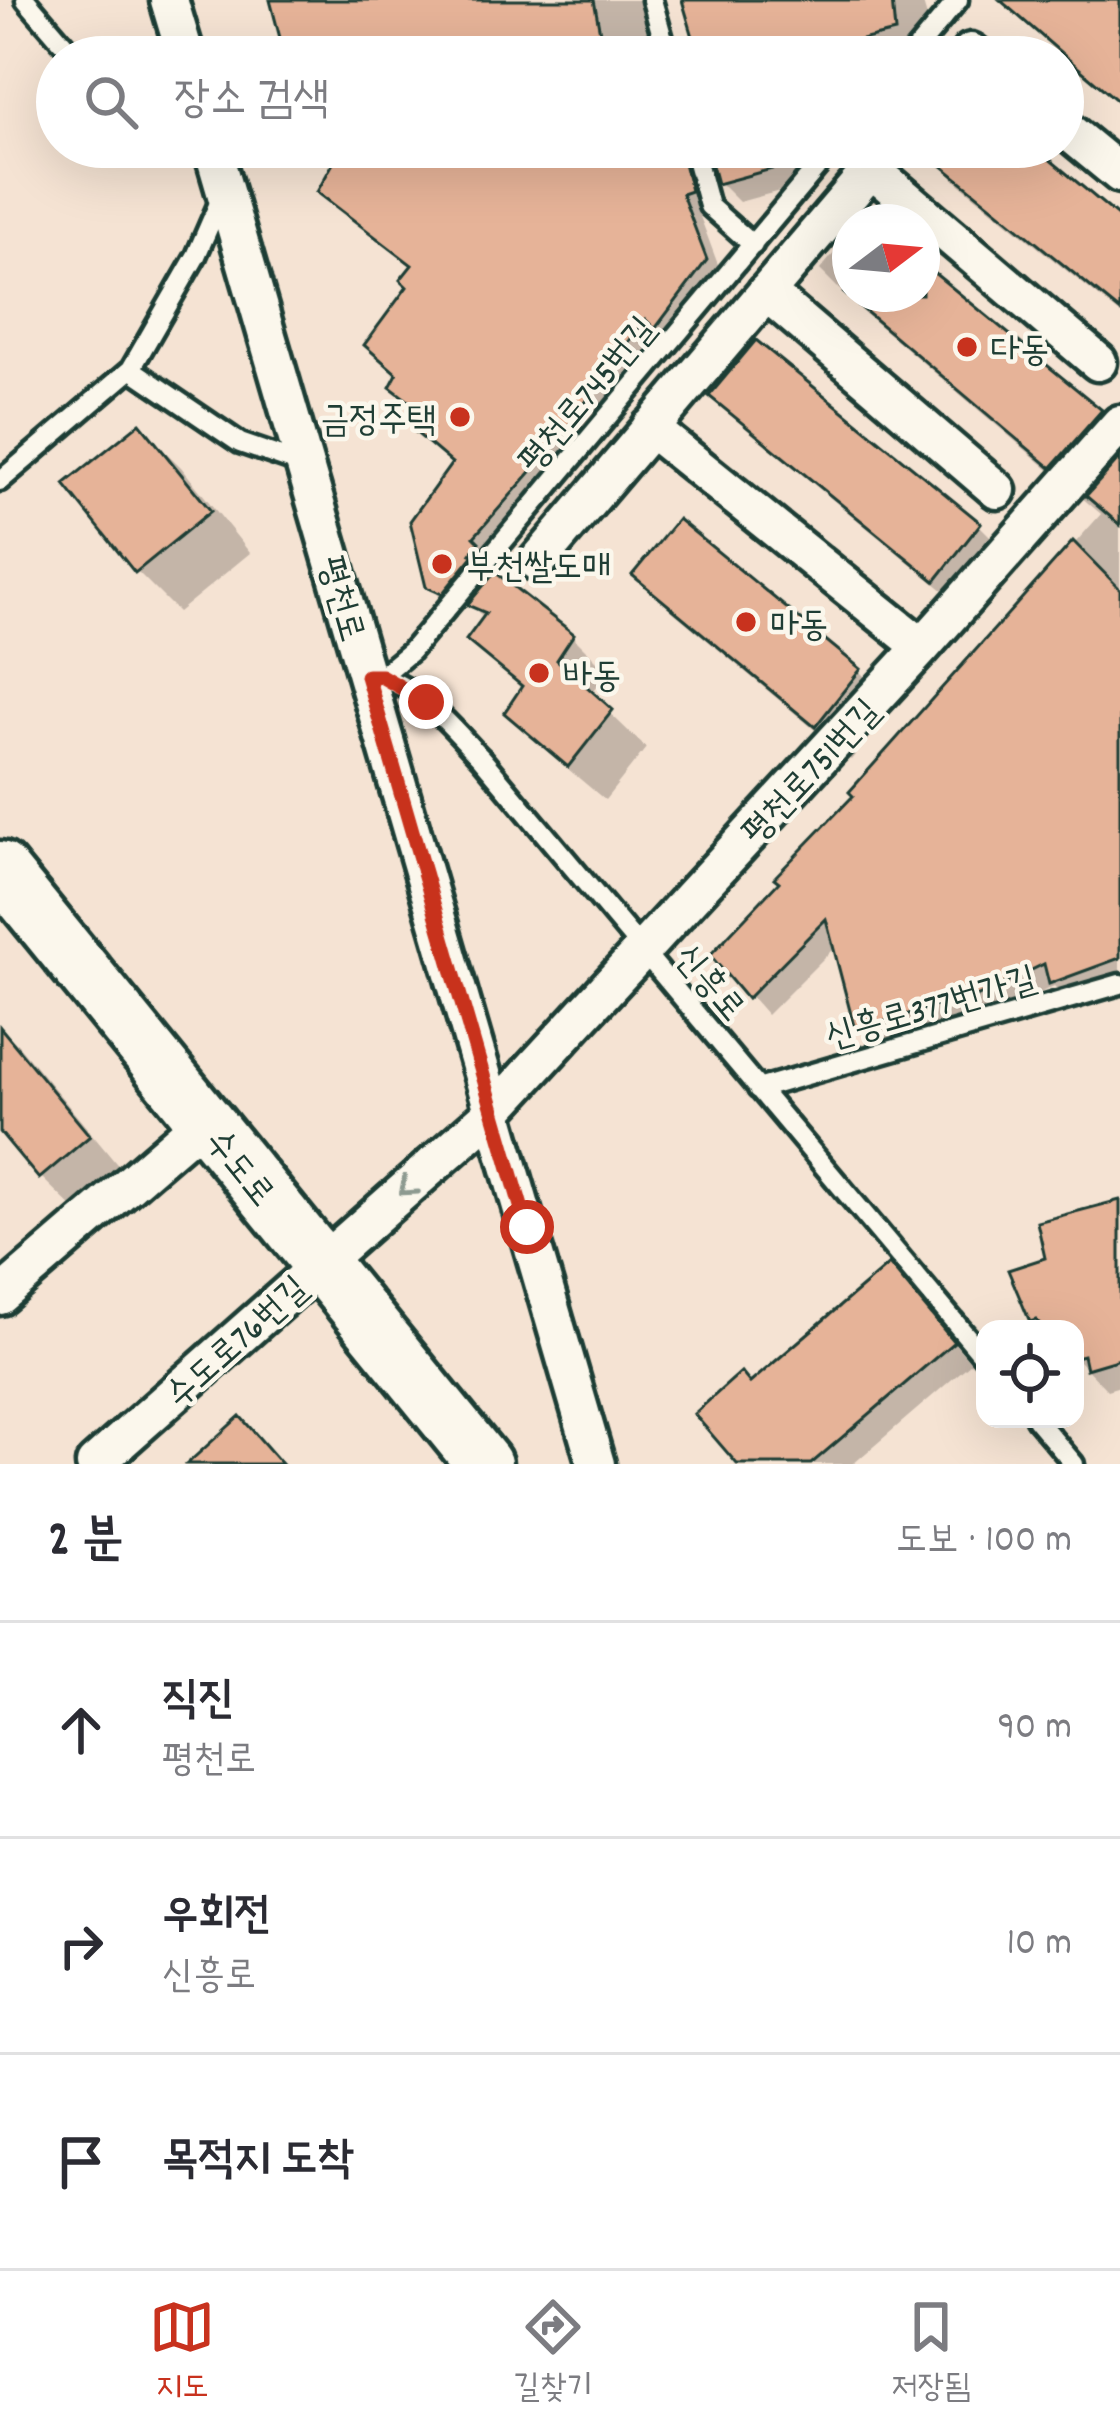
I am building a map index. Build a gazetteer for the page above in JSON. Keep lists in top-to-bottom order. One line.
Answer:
{"streets":{"street":["평천로","평천로751번길","수도로","수도로76번길"],"lane":["평천로745번길","신흥로","신흥로377번가길"]},"crossings":[["평천로745번길","평천로"],["평천로745번길","신흥로"],["평천로","평천로751번길"],["평천로","신흥로"],["평천로","수도로76번길"],["평천로751번길","신흥로"],["평천로751번길","수도로76번길"],["신흥로","신흥로377번가길"],["수도로","수도로76번길"]],"one_way":["수도로76번길"],"places":["다동","금정주택","부천쌀도매","마동","바동"],"north":"right","page":{"search":"장소 검색","heading":["2 분","도보 · 100 m"],"list":[["직진","평천로","90 m"],["우회전","신흥로","10 m"],"목적지 도착"],"nav":["지도","길찾기","저장됨"]}}
